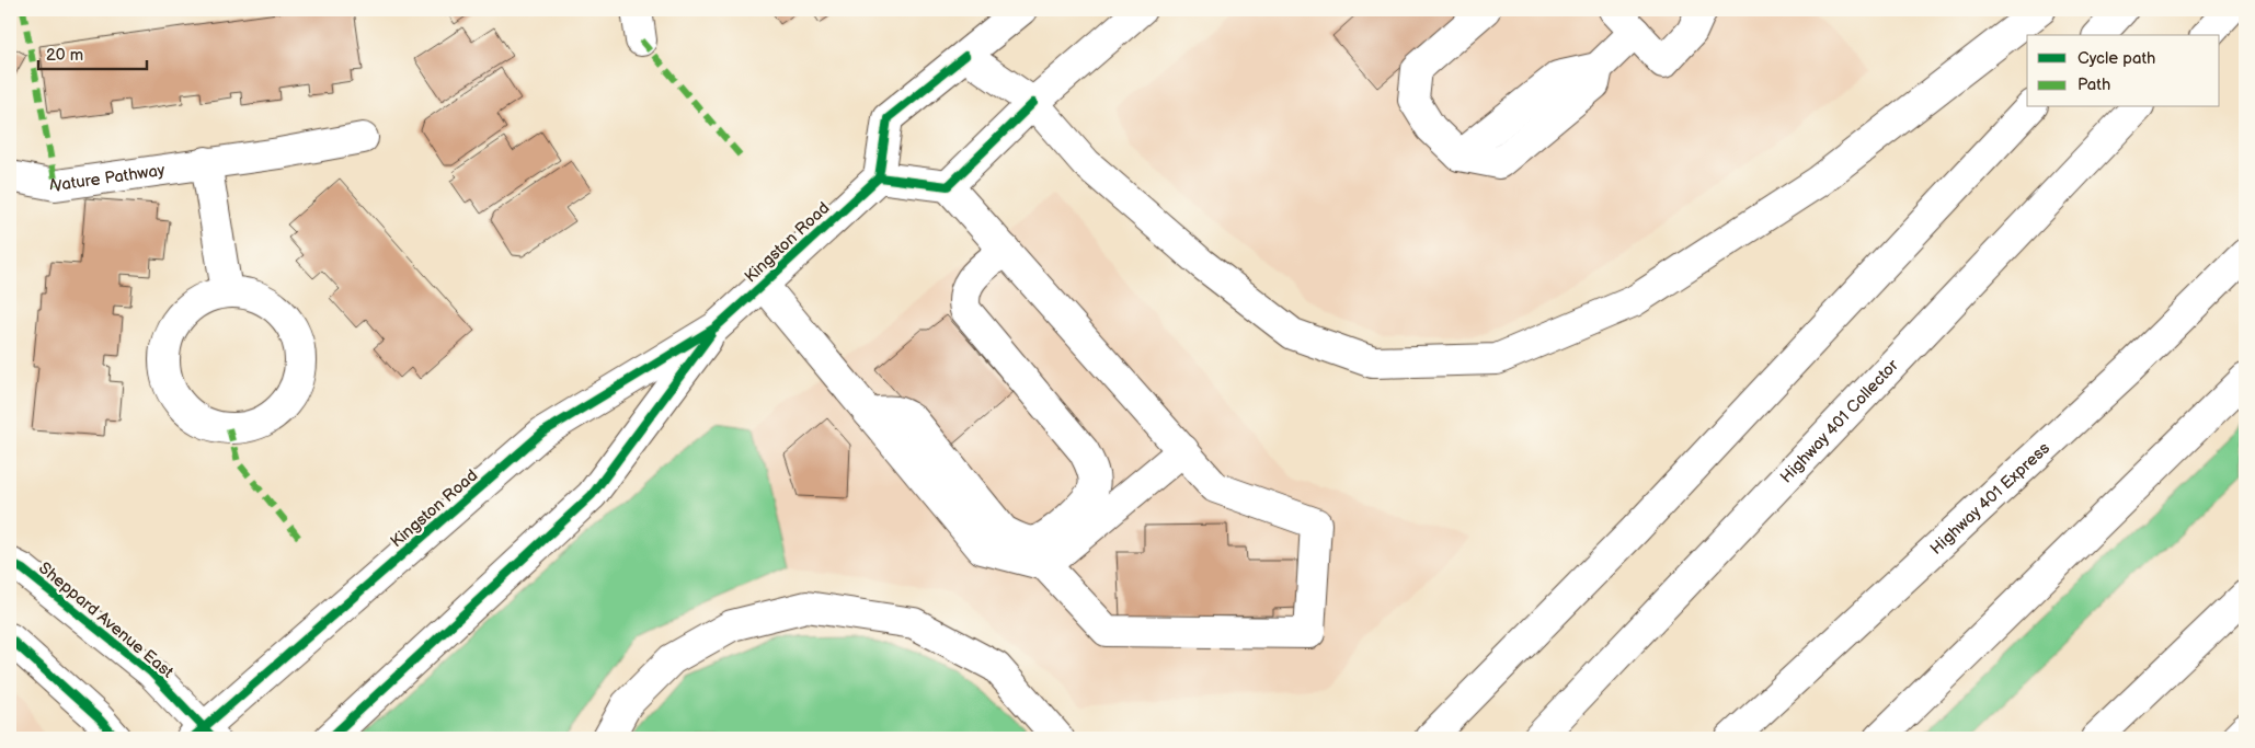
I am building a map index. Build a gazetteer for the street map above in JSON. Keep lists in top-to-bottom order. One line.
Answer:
{"streets":{"main road":["Nature Pathway","Kingston Road","Highway 401 Collector","Highway 401 Express","Sheppard Avenue East"]},"crossings":[["Kingston Road","Sheppard Avenue East"]],"legend":["Cycle path","Path"],"scale_bar":"20 m"}
